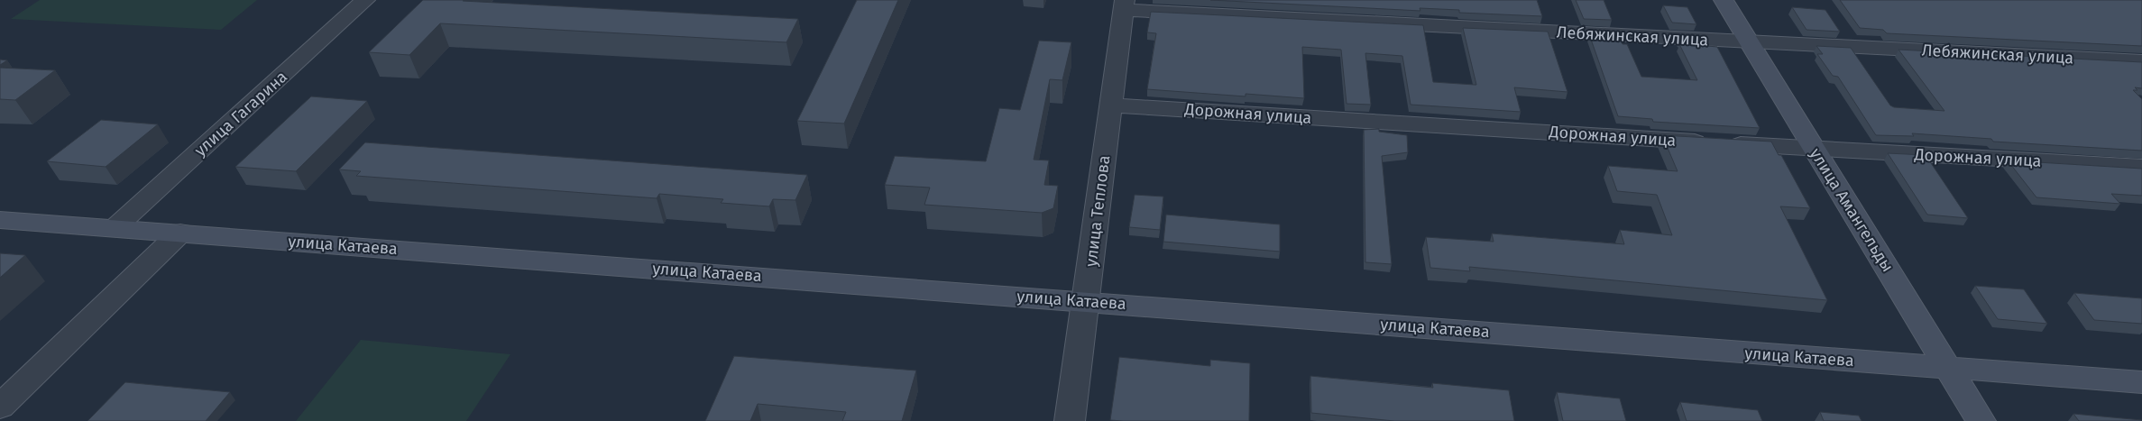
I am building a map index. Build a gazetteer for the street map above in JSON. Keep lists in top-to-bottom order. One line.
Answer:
{"streets":{"street":["Лебяжинская улица","улица Гагарина","Дорожная улица","улица Амангельды","улица Теплова","улица Катаева"]},"crossings":[["Лебяжинская улица","улица Амангельды"],["Лебяжинская улица","улица Теплова"],["улица Гагарина","улица Катаева"],["Дорожная улица","улица Амангельды"],["Дорожная улица","улица Теплова"],["улица Амангельды","улица Катаева"],["улица Теплова","улица Катаева"]]}
